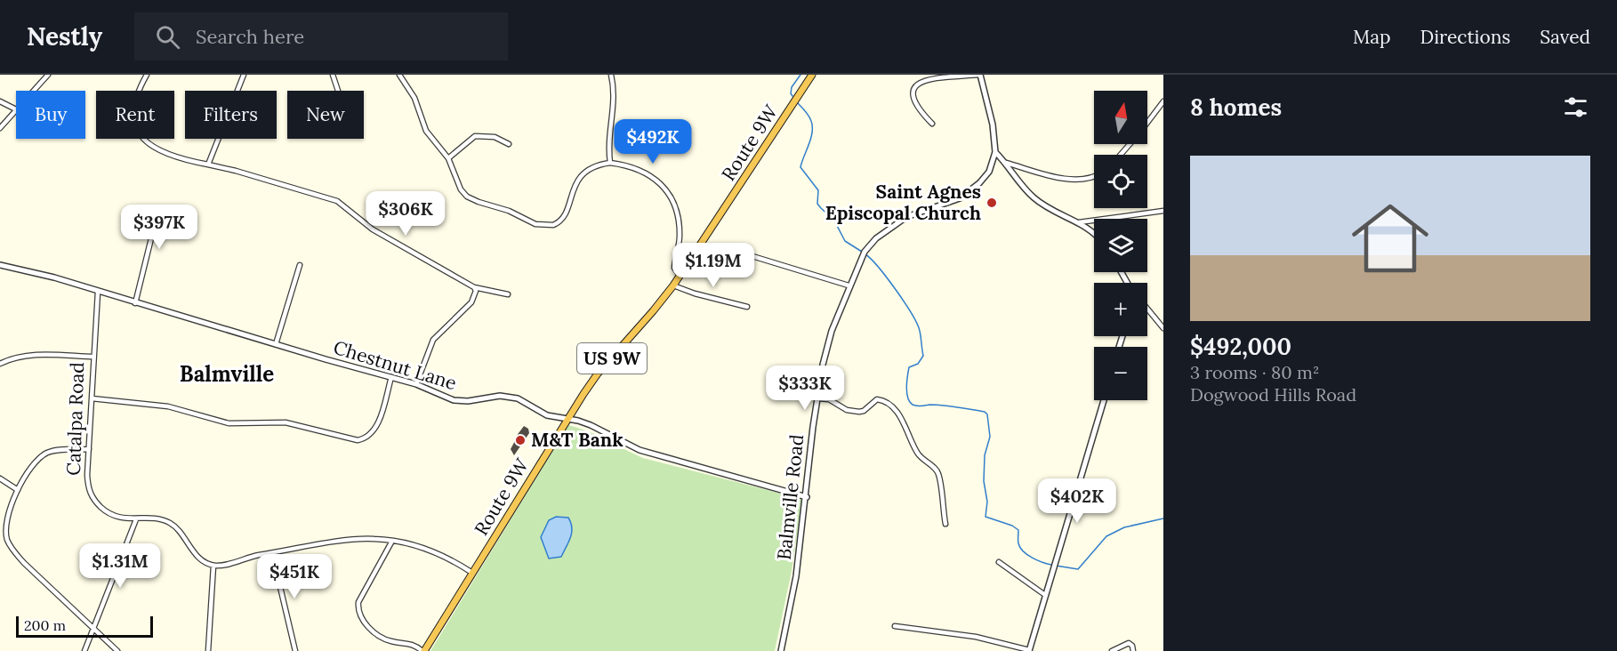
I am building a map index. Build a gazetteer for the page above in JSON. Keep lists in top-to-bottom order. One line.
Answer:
{"streets":{"highway":["Route 9W","US 9W"],"street":["Chestnut Lane","Catalpa Road","Balmville Road"]},"crossings":[["Route 9W","Chestnut Lane"],["Chestnut Lane","Catalpa Road"],["Chestnut Lane","Balmville Road"]],"districts":["Balmville"],"places":["Saint Agnes Episcopal Church","M&T Bank"],"scale_bar":"200 m","north":"top","page":{"header":"Nestly","search":"Search here","nav":["Map","Directions","Saved"],"heading":"8 homes","map_buttons":["+","−"],"chip":["Buy","Rent","Filters","New"],"price":["$492K","$306K","$397K","$1.19M","$333K","$402K","$1.31M","$451K"],"list":[{"name":"$492,000","note":"3 rooms · 80 m² · Dogwood Hills Road"}],"scale":"200 m"}}
